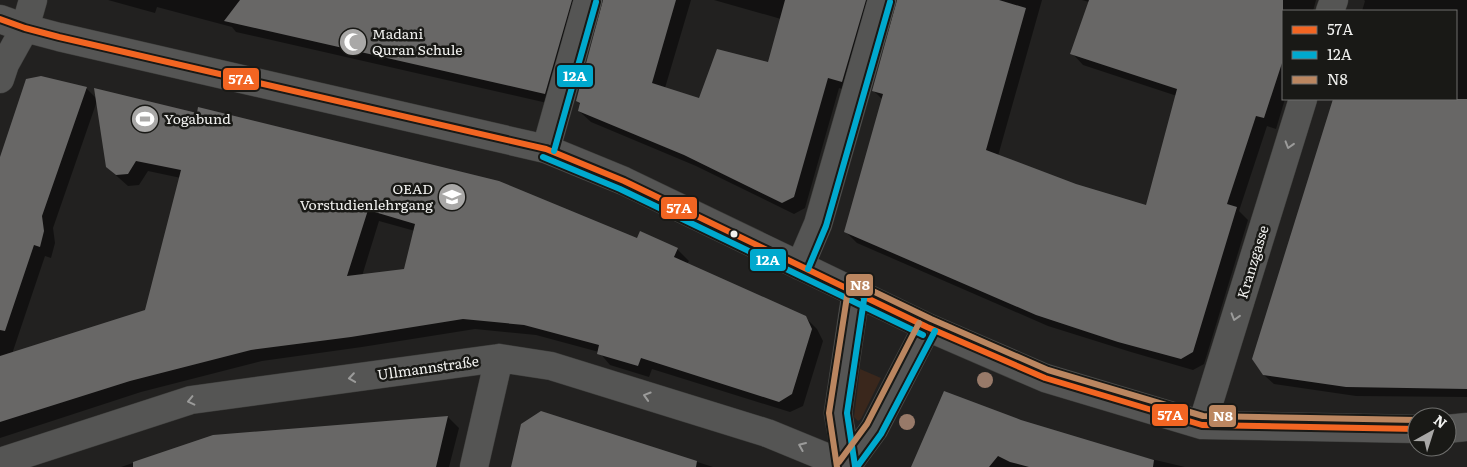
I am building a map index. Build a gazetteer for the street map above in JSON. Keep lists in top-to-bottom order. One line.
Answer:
{"streets":{"street":["Kranzgasse","Ullmannstraße"]},"one_way":["Kranzgasse"],"places":{"mosque":["Madani Quran Schule"],"sports":["Yogabund"],"school or university":["OEAD Vorstudienlehrgang"]},"lines":["transit line 12A","transit line 57A","transit line N8"],"legend":["57A","12A","N8"],"north":"top right"}
